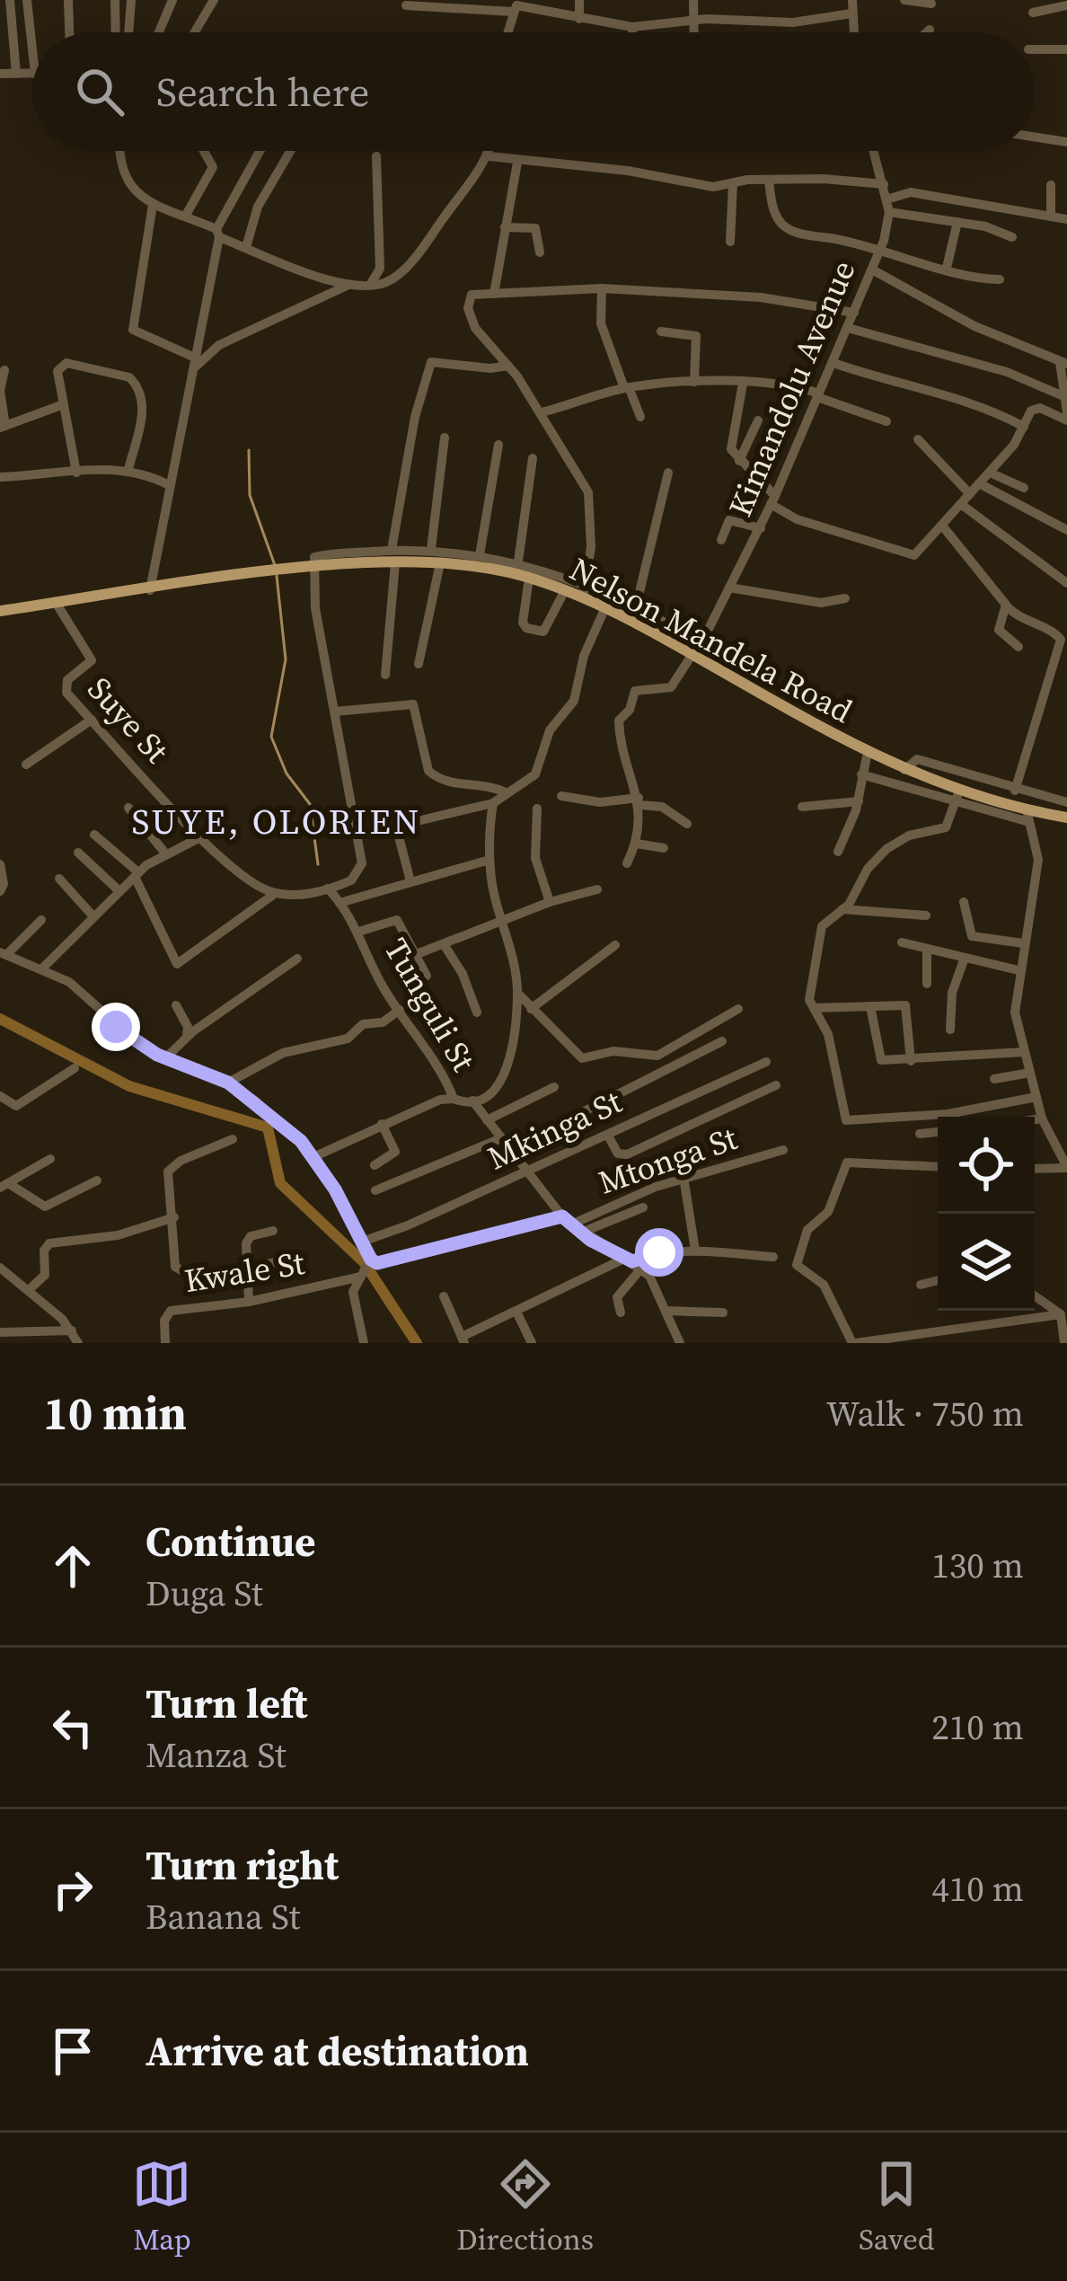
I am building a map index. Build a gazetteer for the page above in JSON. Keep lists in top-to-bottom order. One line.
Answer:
{"streets":{"main road":["Nelson Mandela Road"],"street":["Kimandolu Avenue","Suye St","Tunguli St","Mkinga St","Mtonga St","Kwale St"]},"crossings":[["Kimandolu Avenue","Nelson Mandela Road"],["Nelson Mandela Road","Suye St"]],"districts":["SUYE, OLORIEN"],"page":{"search":"Search here","heading":["10 min","Walk · 750 m"],"list":[["Continue","Duga St","130 m"],["Turn left","Manza St","210 m"],["Turn right","Banana St","410 m"],"Arrive at destination"],"nav":["Map","Directions","Saved"]}}
